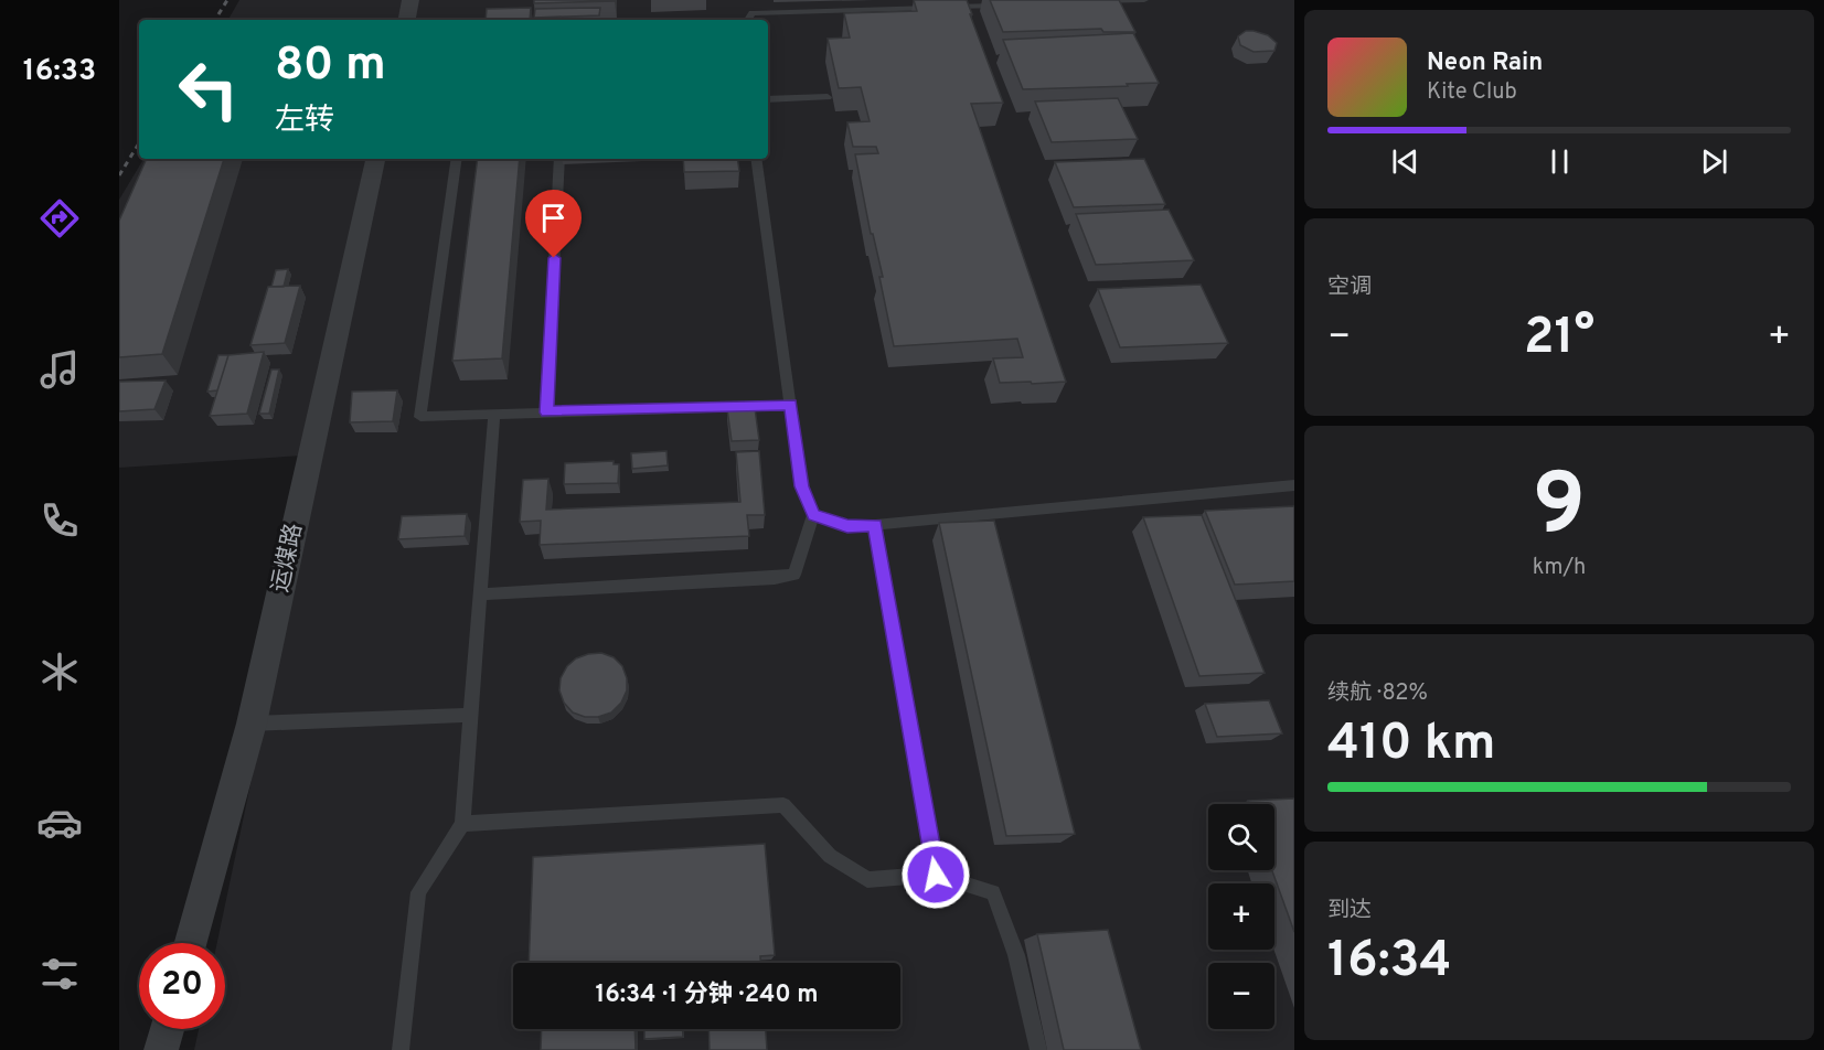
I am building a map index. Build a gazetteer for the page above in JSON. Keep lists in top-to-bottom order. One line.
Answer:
{"streets":{"street":["运煤路"]},"page":{"tabs":"16:33","turn":["80 m","左转"],"song":["Neon Rain","Kite Club"],"tile":["空调",["9","km/h"],["续航 · 82%","410 km"],["到达","16:34"]],"heat":["−","21°","+"],"map_buttons":["+","−"],"limit":"20","trip":"16:34 · 1 分钟 · 240 m"}}
